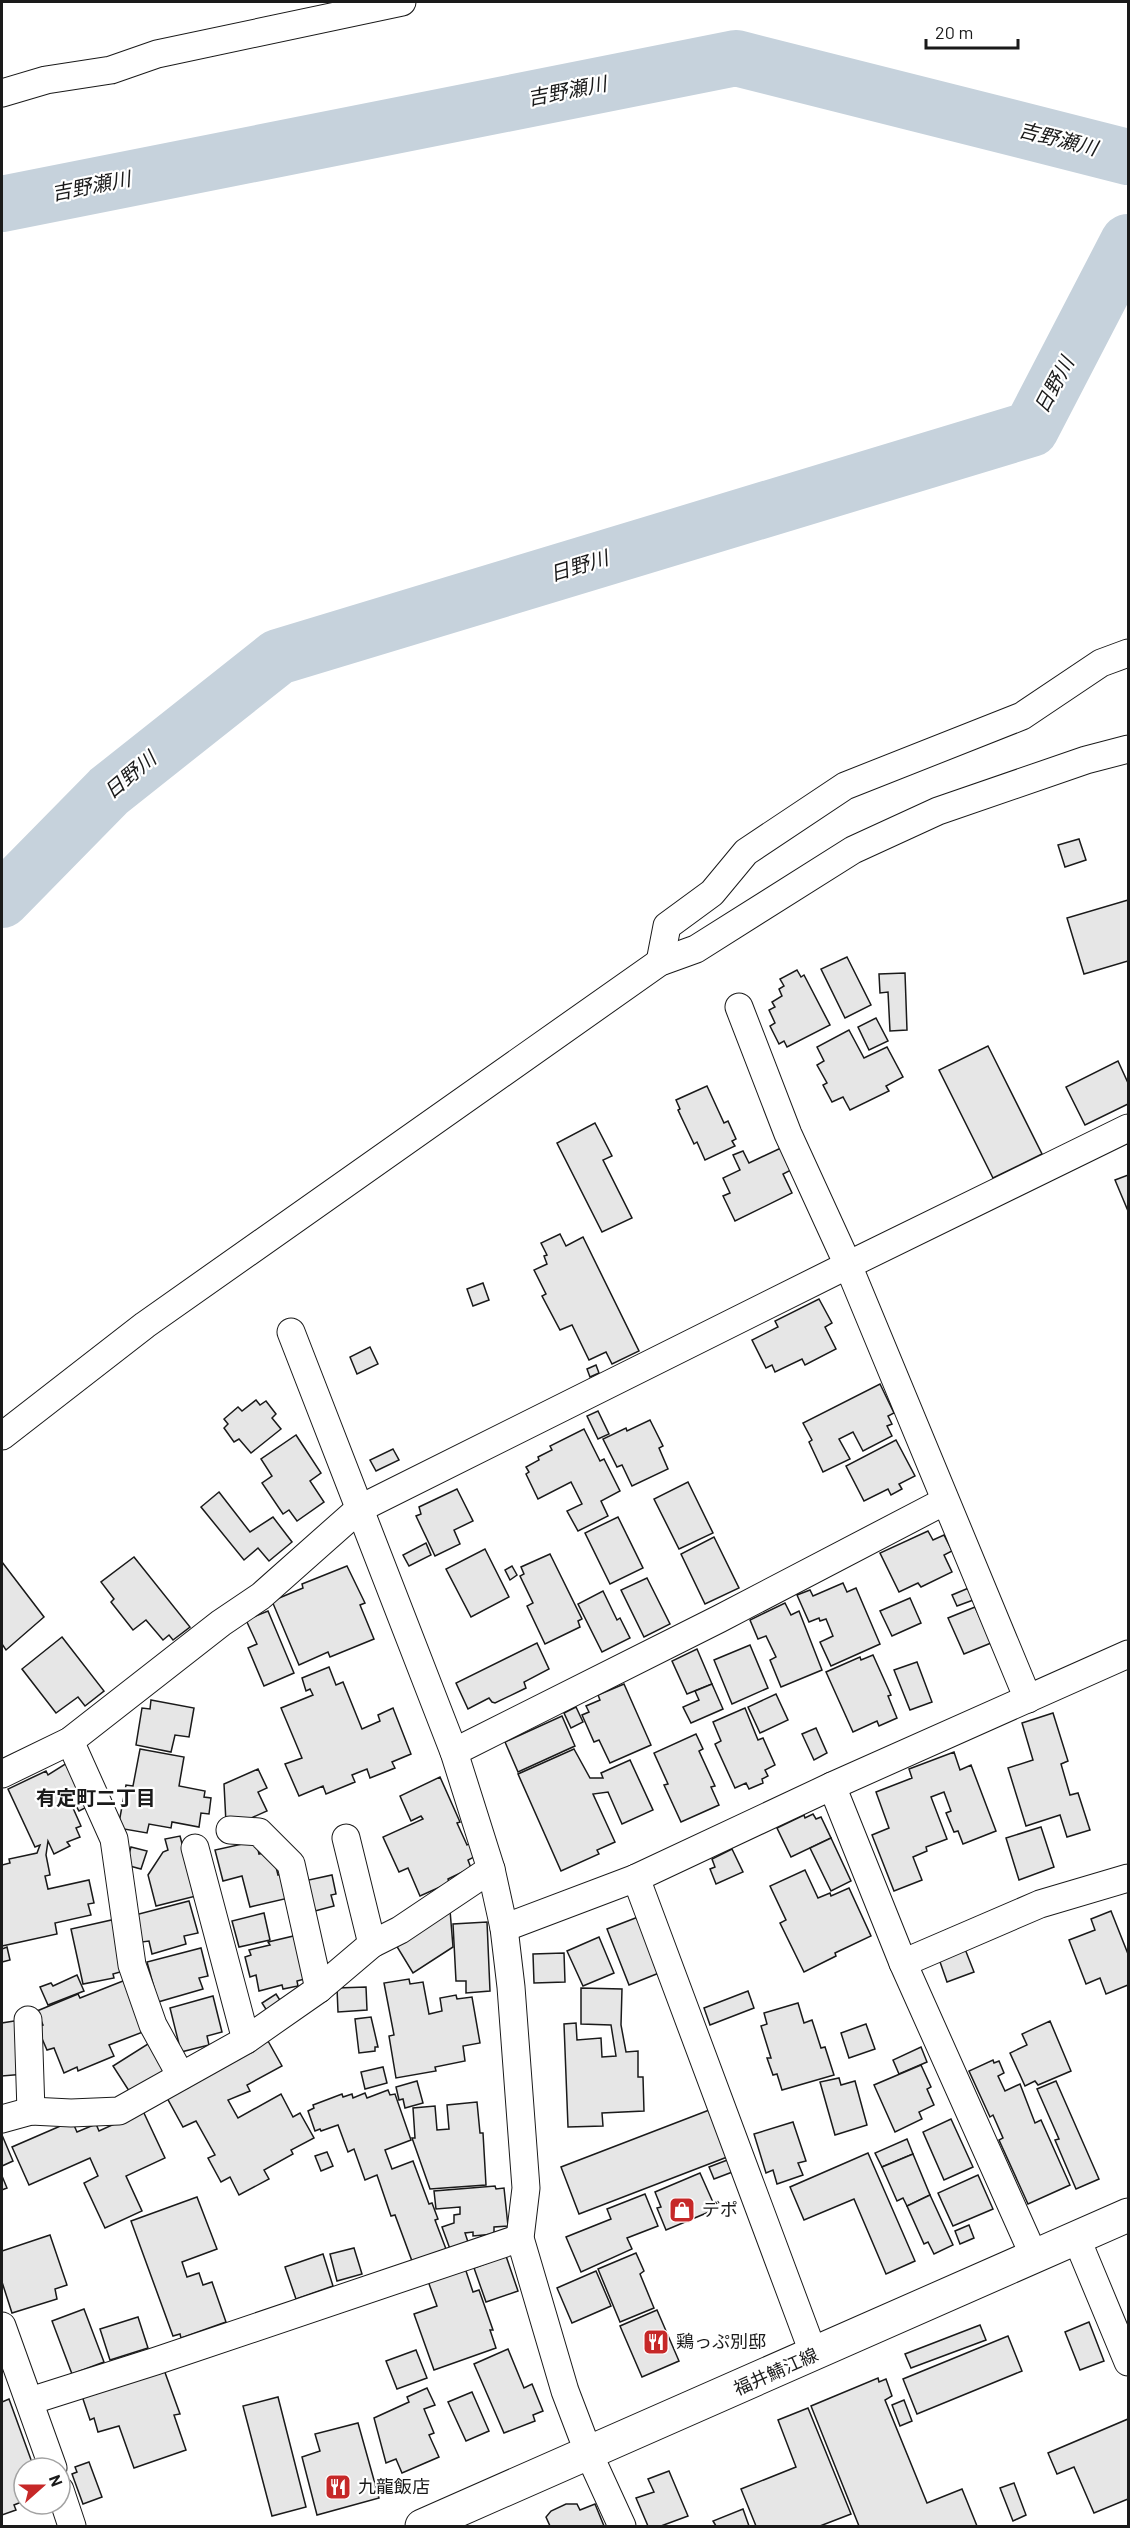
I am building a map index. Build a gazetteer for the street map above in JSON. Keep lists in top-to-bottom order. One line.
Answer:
{"streets":{"main road":["福井鯖江線"]},"districts":["有定町二丁目"],"water":["吉野瀬川","日野川"],"places":{"shop":["デポ"],"restaurant":["鶏っぷ別邸","九龍飯店"]},"scale_bar":"20 m","north":"right"}
